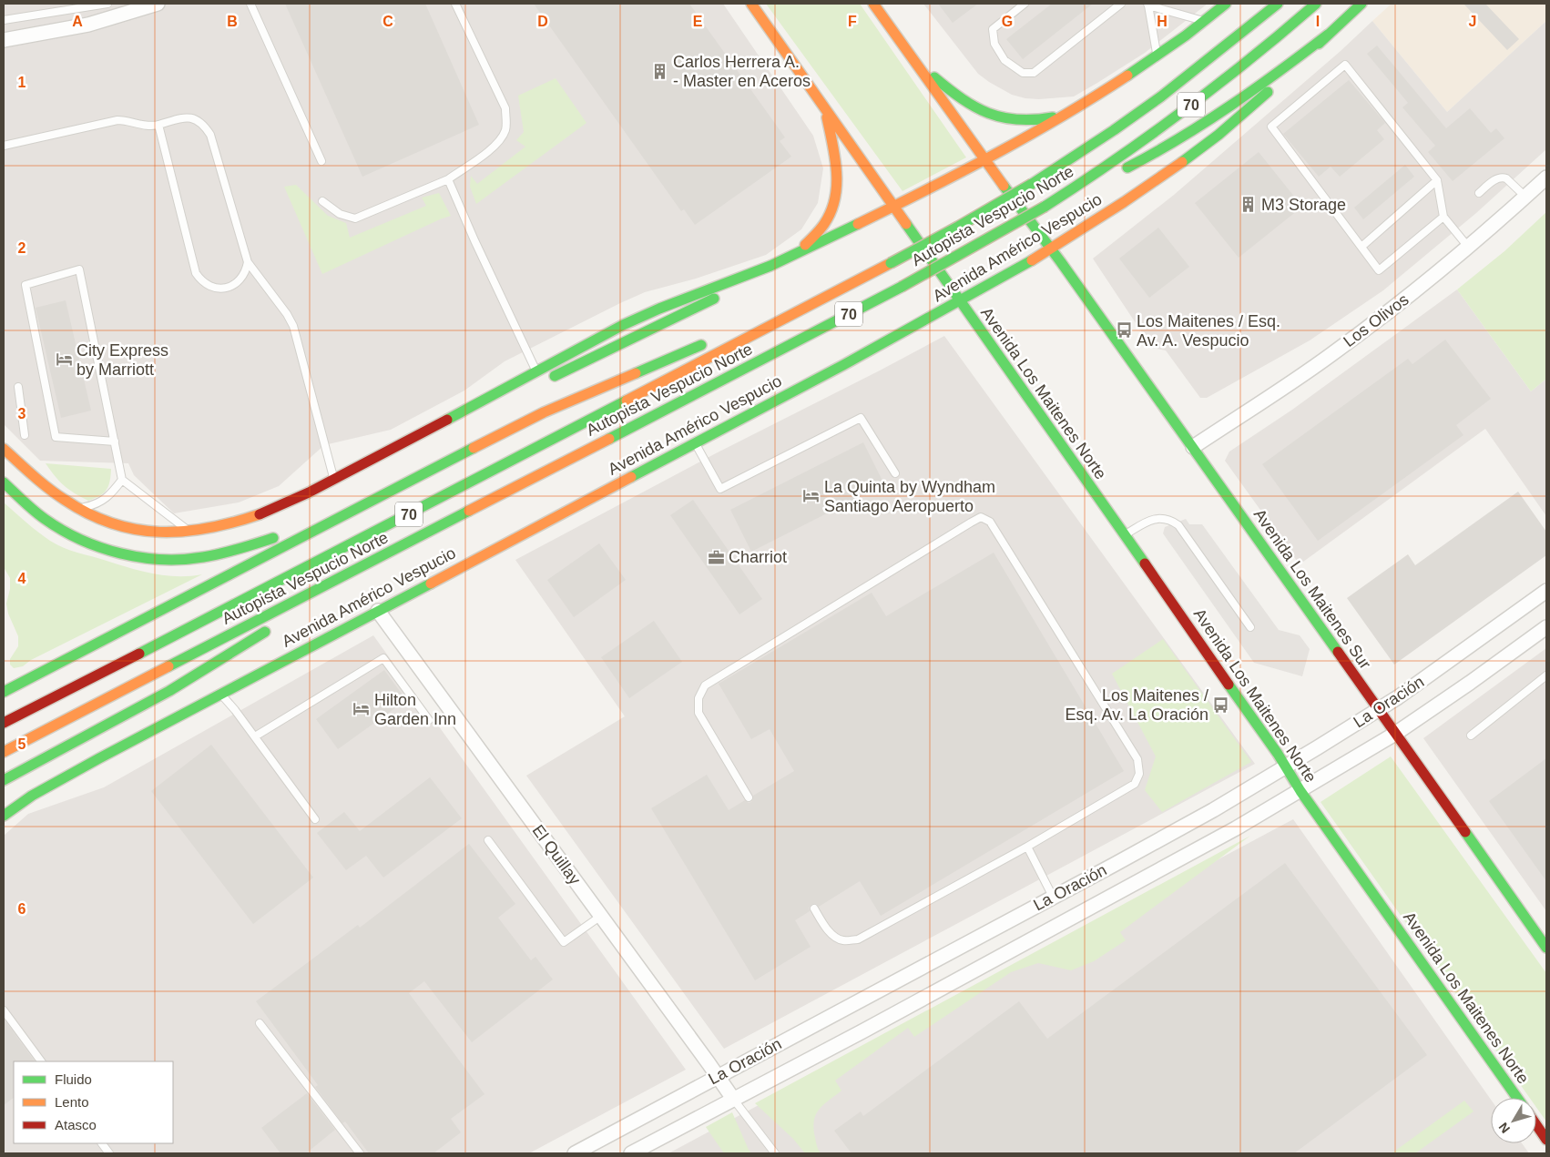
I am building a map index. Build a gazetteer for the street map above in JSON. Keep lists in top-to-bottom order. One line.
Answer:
{"streets":{"main road":["70","Autopista Vespucio Norte","Avenida Américo Vespucio","Avenida Los Maitenes Norte","Avenida Los Maitenes Sur"],"street":["Los Olivos","La Oración","El Quillay"]},"crossings":[["Avenida Américo Vespucio","Avenida Los Maitenes Norte"],["Avenida Américo Vespucio","Avenida Los Maitenes Sur"],["Avenida Américo Vespucio","El Quillay"],["Los Olivos","Avenida Los Maitenes Sur"],["Avenida Los Maitenes Norte","La Oración"],["Avenida Los Maitenes Sur","La Oración"],["La Oración","El Quillay"]],"places":{"building":["Carlos Herrera A. - Master en Aceros","M3 Storage"],"bus stop":["Los Maitenes / Esq. Av. A. Vespucio","Los Maitenes / Esq. Av. La Oración"],"hotel":["City Express by Marriott","La Quinta by Wyndham Santiago Aeropuerto","Hilton Garden Inn"],"office":["Charriot"]},"legend":["Fluido","Lento","Atasco"],"north":"bottom left","grid":{"columns":["A","B","C","D","E","F","G","H","I","J"],"rows":["1","2","3","4","5","6"]}}
